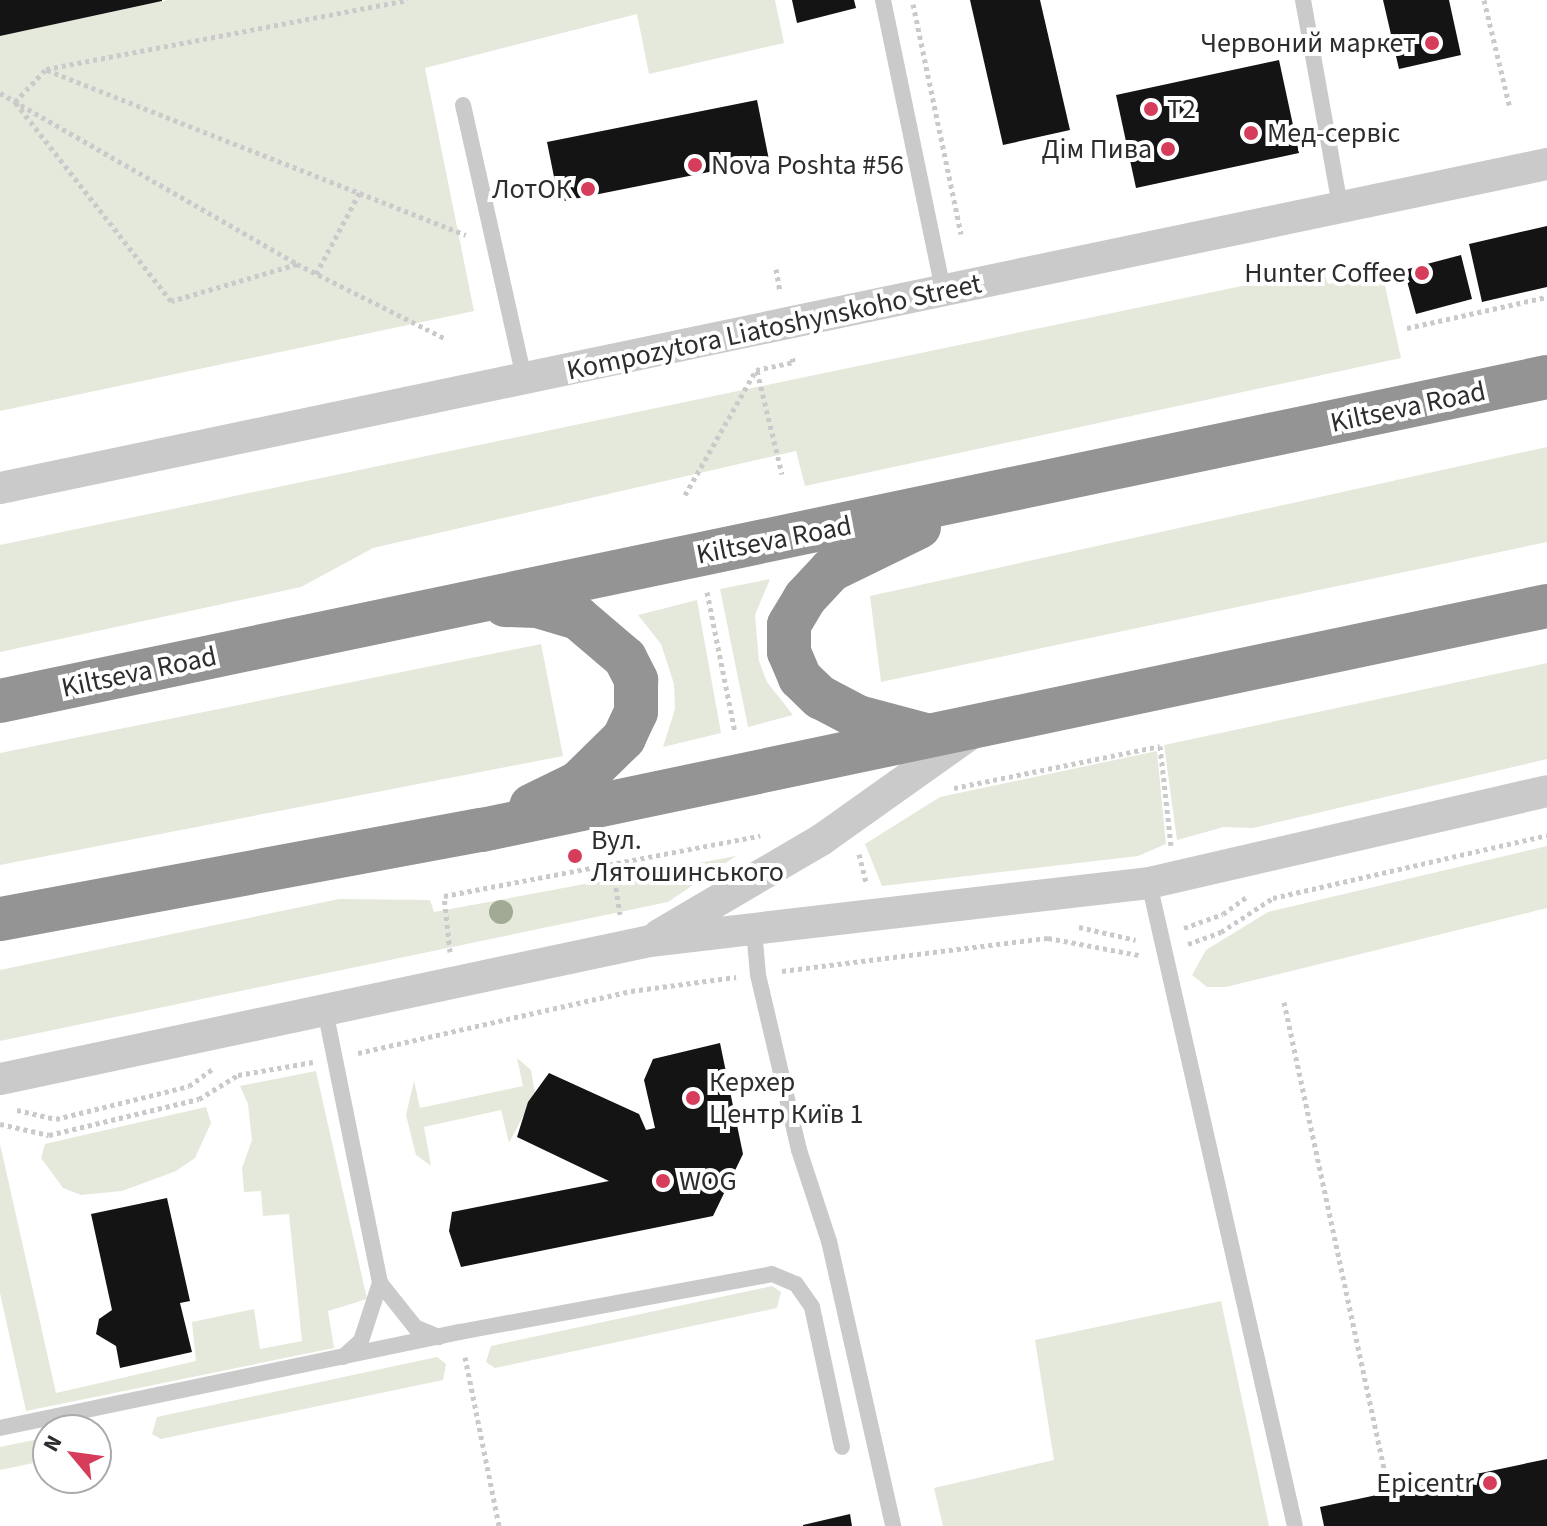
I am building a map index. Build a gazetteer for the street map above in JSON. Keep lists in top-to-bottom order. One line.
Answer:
{"streets":{"highway":["Kiltseva Road"],"street":["Kompozytora Liatoshynskoho Street"]},"places":["Червоний маркет","T2","Мед-сервіс","Дім Пива","Nova Poshta #56","ЛотОК","Hunter Coffee","Вул. Лятошинського","Керхер Центр Київ 1","WOG","Epicentr"],"north":"top left"}
